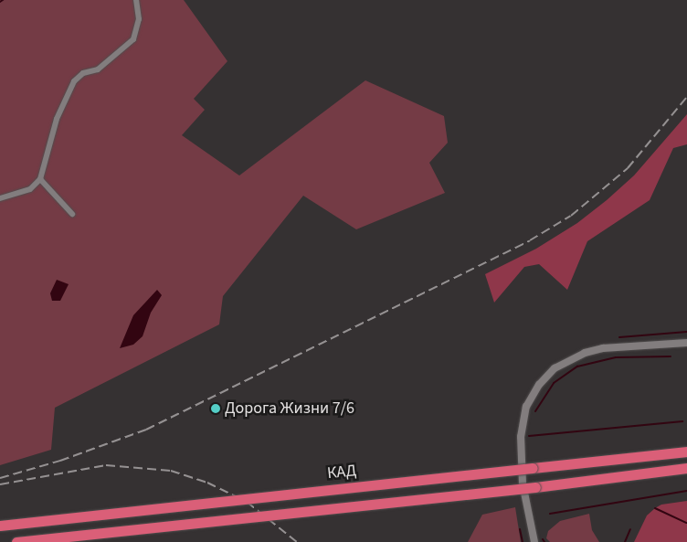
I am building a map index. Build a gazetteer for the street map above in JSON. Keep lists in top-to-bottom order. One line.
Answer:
{"streets":{"highway":["КАД"]},"places":["Дорога Жизни 7/6"]}
